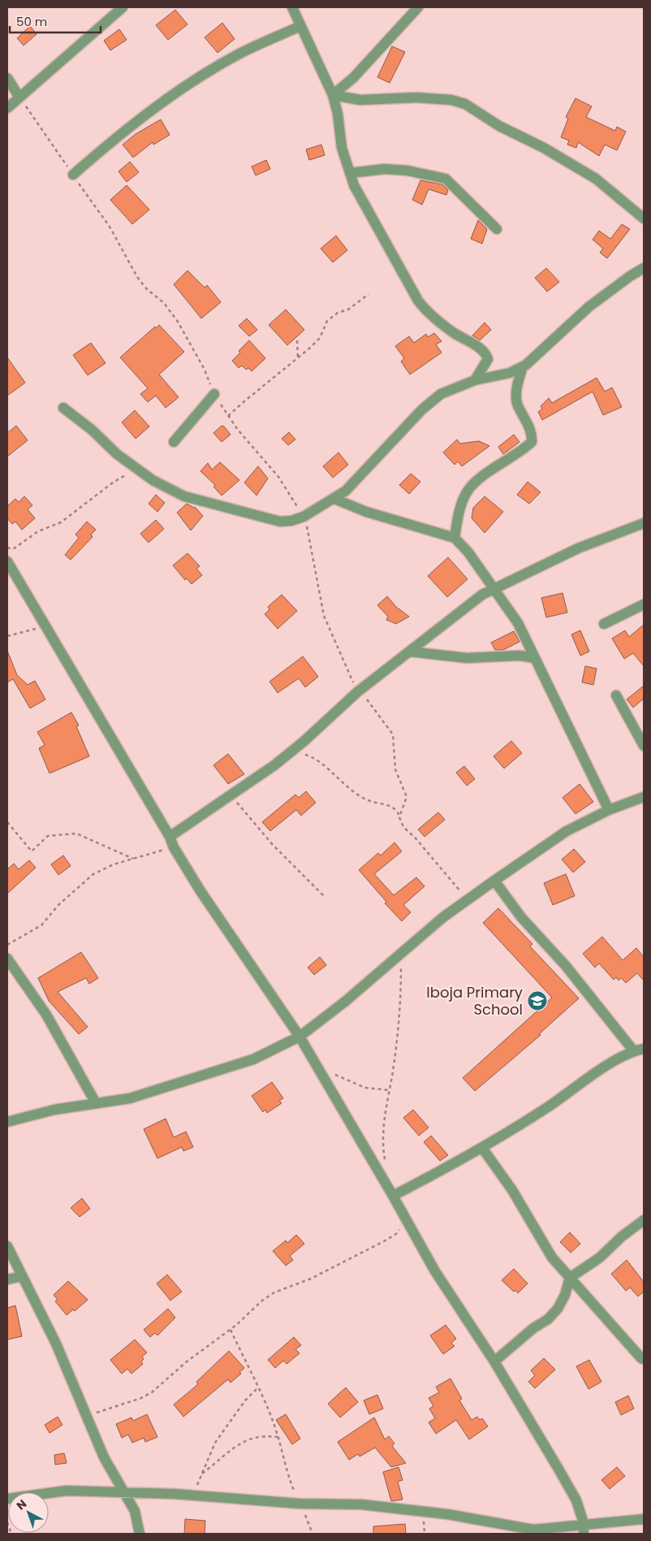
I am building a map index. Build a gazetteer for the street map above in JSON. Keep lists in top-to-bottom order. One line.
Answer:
{"places":{"school or university":["Iboja Primary School"]},"scale_bar":"50 m","north":"top left"}
